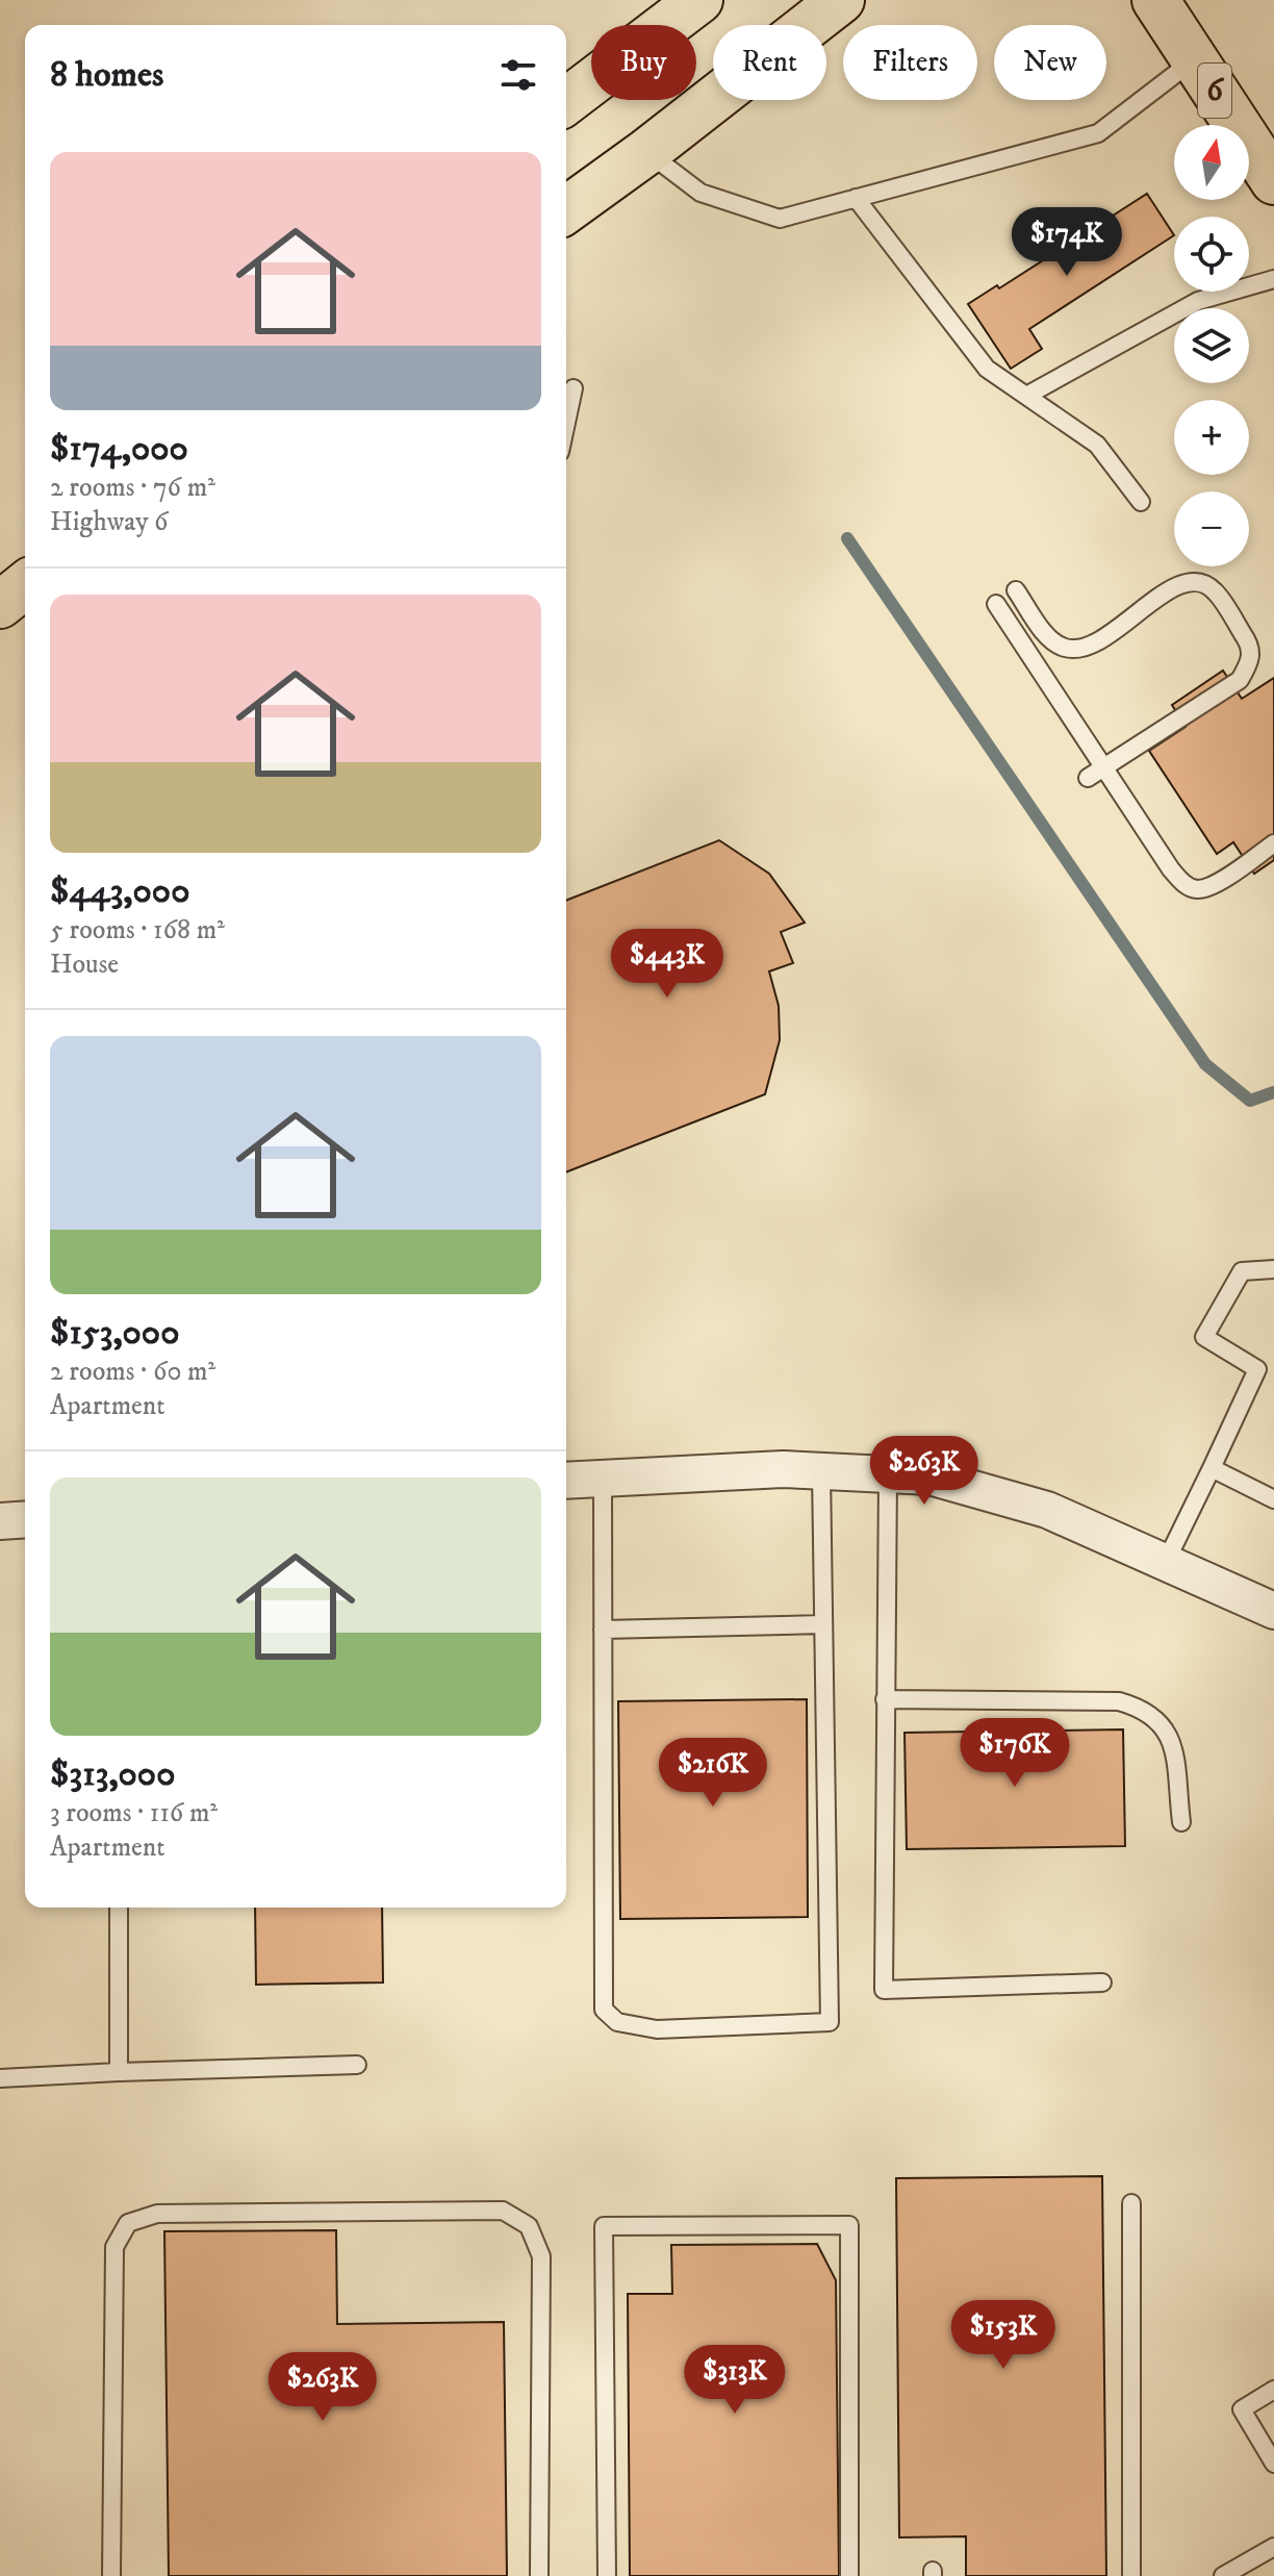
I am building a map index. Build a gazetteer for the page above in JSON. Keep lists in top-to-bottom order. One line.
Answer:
{"streets":{"main road":["6"]},"north":"top","page":{"chip":["Buy","Rent","Filters","New"],"heading":"8 homes","map_buttons":["+","−"],"list":[{"name":"$174,000","note":"2 rooms · 76 m² · Highway 6"},{"name":"$443,000","note":"5 rooms · 168 m² · House"},{"name":"$153,000","note":"2 rooms · 60 m² · Apartment"},{"name":"$313,000","note":"3 rooms · 116 m² · Apartment"}],"price":["$174K","$443K","$263K","$176K","$216K","$153K","$313K","$263K"]}}
